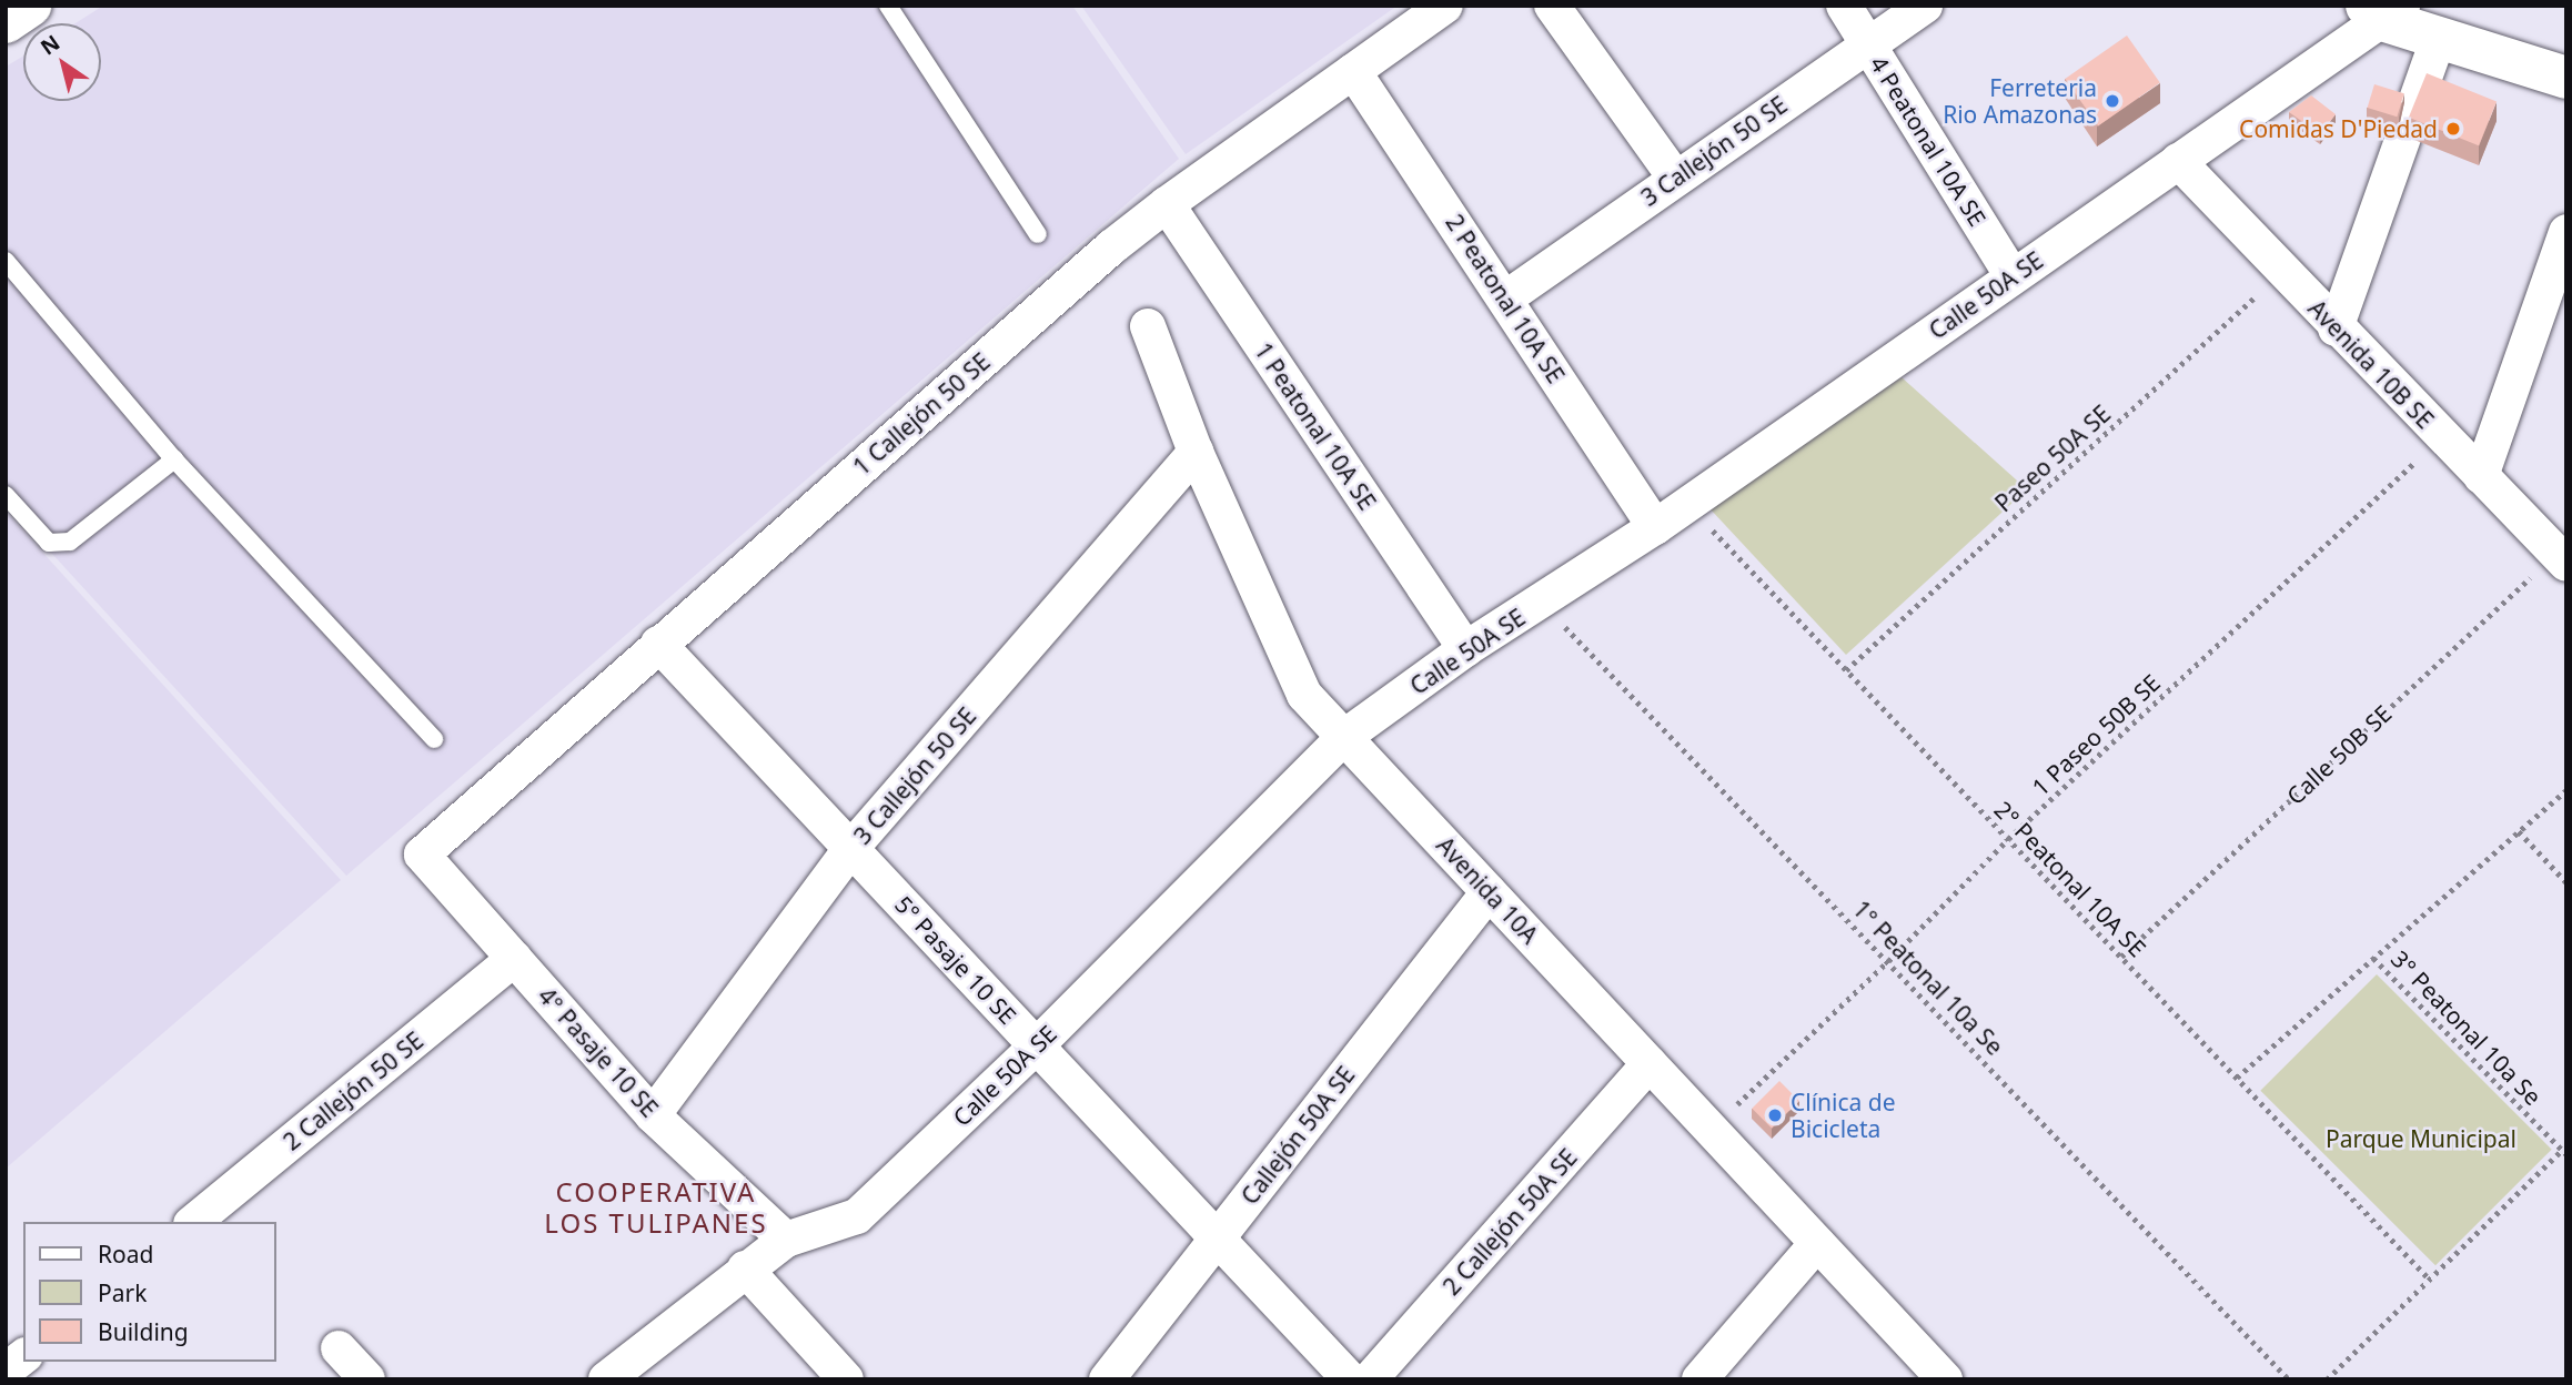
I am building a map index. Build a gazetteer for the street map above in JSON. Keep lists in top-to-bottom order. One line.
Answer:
{"streets":{"street":["4 Peatonal 10A SE","3 Callejón 50 SE","Calle 50A SE","2 Peatonal 10A SE","Avenida 10B SE","1 Callejón 50 SE","1 Peatonal 10A SE","Avenida 10A","5° Pasaje 10 SE","4° Pasaje 10 SE","2 Callejón 50 SE","Callejón 50A SE","2 Callejón 50A SE"],"path":["Paseo 50A SE","1 Paseo 50B SE","Calle 50B SE","2° Peatonal 10A SE","1° Peatonal 10a Se","3° Peatonal 10a Se"]},"crossings":[["4 Peatonal 10A SE","3 Callejón 50 SE"],["4 Peatonal 10A SE","Calle 50A SE"],["3 Callejón 50 SE","2 Peatonal 10A SE"],["3 Callejón 50 SE","Avenida 10A"],["3 Callejón 50 SE","5° Pasaje 10 SE"],["3 Callejón 50 SE","4° Pasaje 10 SE"],["Calle 50A SE","2 Peatonal 10A SE"],["Calle 50A SE","Avenida 10B SE"],["Calle 50A SE","1 Peatonal 10A SE"],["Calle 50A SE","2° Peatonal 10A SE"],["Calle 50A SE","Avenida 10A"],["Calle 50A SE","5° Pasaje 10 SE"],["Calle 50A SE","1° Peatonal 10a Se"],["Calle 50A SE","4° Pasaje 10 SE"],["2 Peatonal 10A SE","1 Callejón 50 SE"],["Avenida 10B SE","Paseo 50A SE"],["Avenida 10B SE","1 Paseo 50B SE"],["Avenida 10B SE","Calle 50B SE"],["1 Callejón 50 SE","1 Peatonal 10A SE"],["1 Callejón 50 SE","5° Pasaje 10 SE"],["1 Callejón 50 SE","4° Pasaje 10 SE"],["Paseo 50A SE","2° Peatonal 10A SE"],["1 Paseo 50B SE","2° Peatonal 10A SE"],["1 Paseo 50B SE","Avenida 10A"],["1 Paseo 50B SE","1° Peatonal 10a Se"],["Calle 50B SE","2° Peatonal 10A SE"],["Avenida 10A","Callejón 50A SE"],["Avenida 10A","2 Callejón 50A SE"],["5° Pasaje 10 SE","Callejón 50A SE"],["4° Pasaje 10 SE","2 Callejón 50 SE"]],"districts":["COOPERATIVA LOS TULIPANES"],"parks":["Parque Municipal"],"places":["Ferreteria Rio Amazonas","Comidas D'Piedad","Clínica de Bicicleta"],"legend":["Road","Park","Building"],"north":"top left"}
